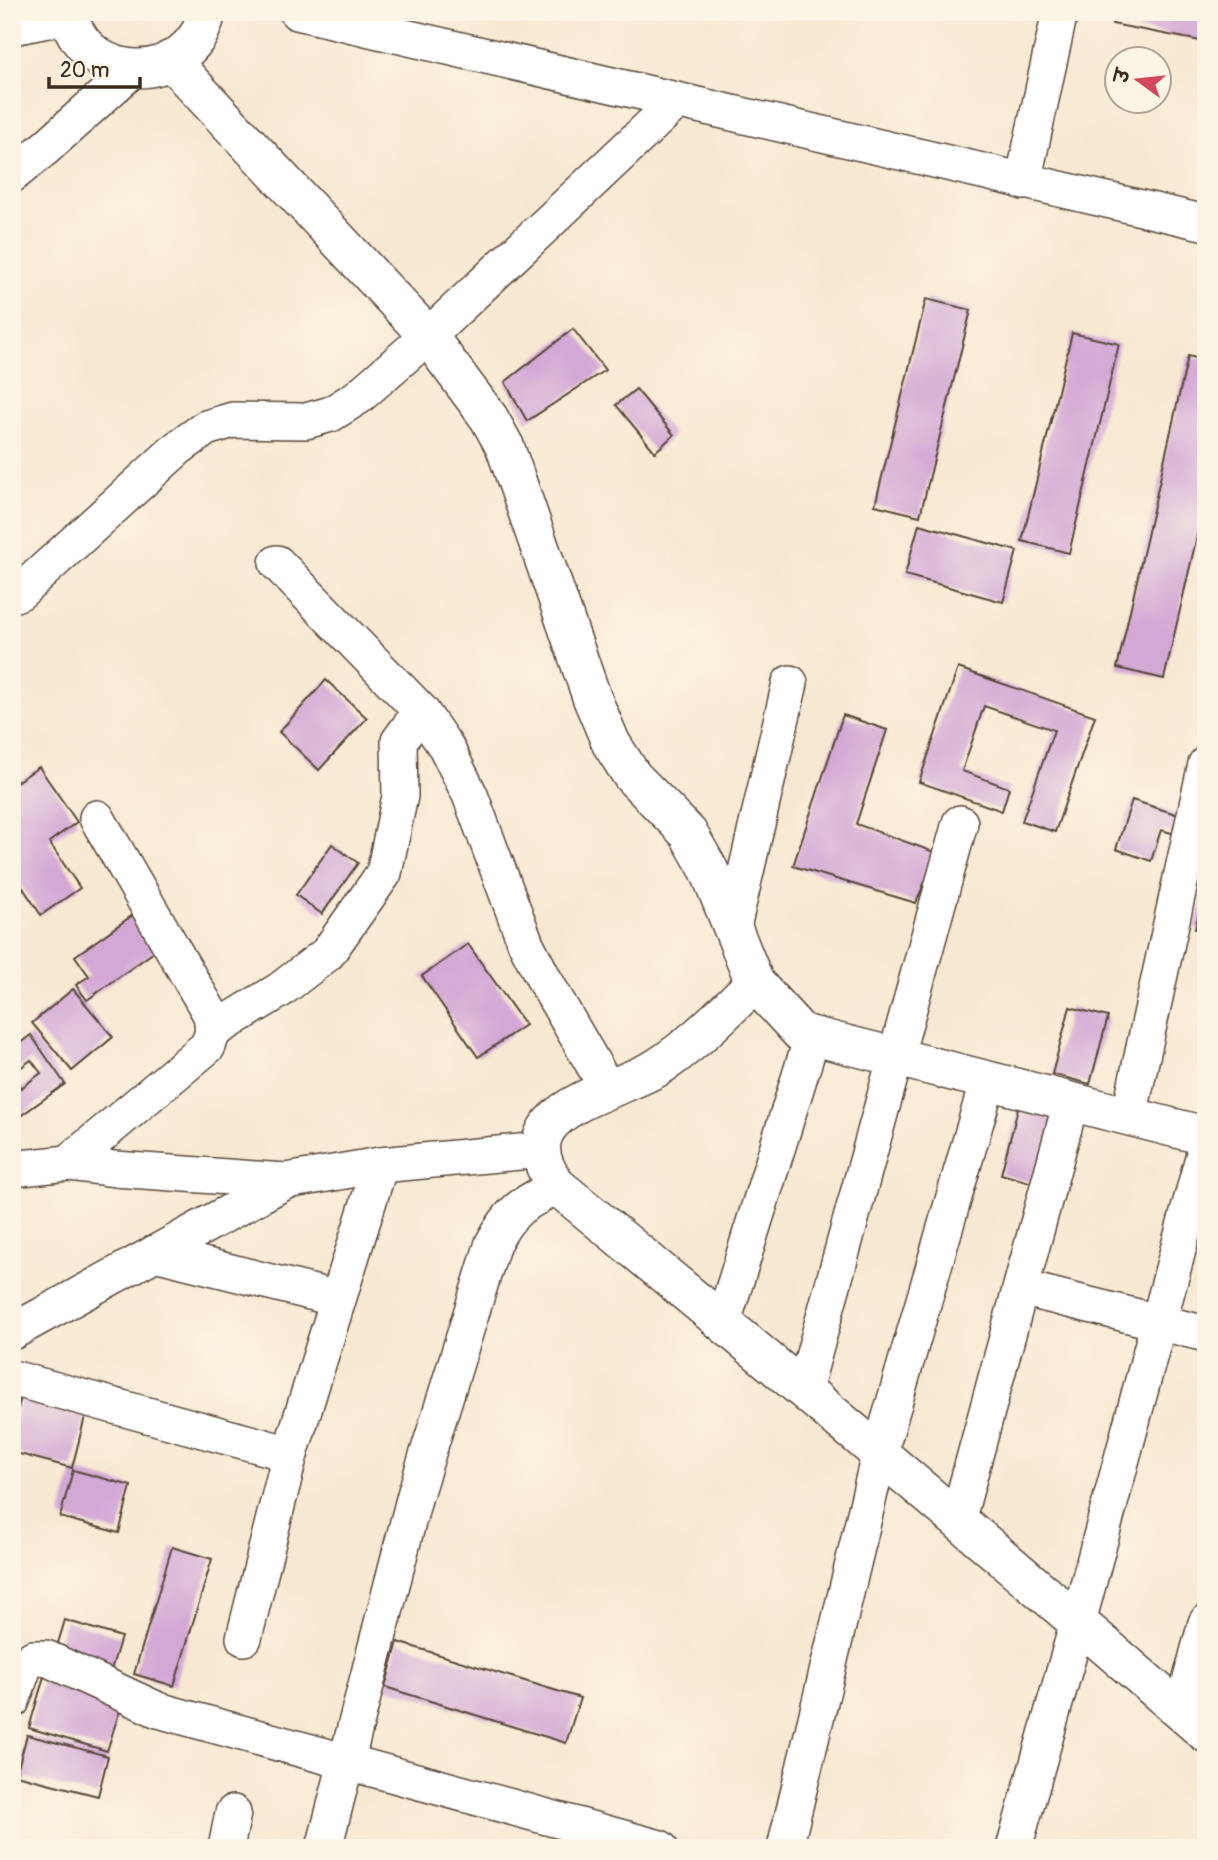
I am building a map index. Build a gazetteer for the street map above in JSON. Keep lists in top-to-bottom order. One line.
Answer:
{"scale_bar":"20 m","north":"left"}
